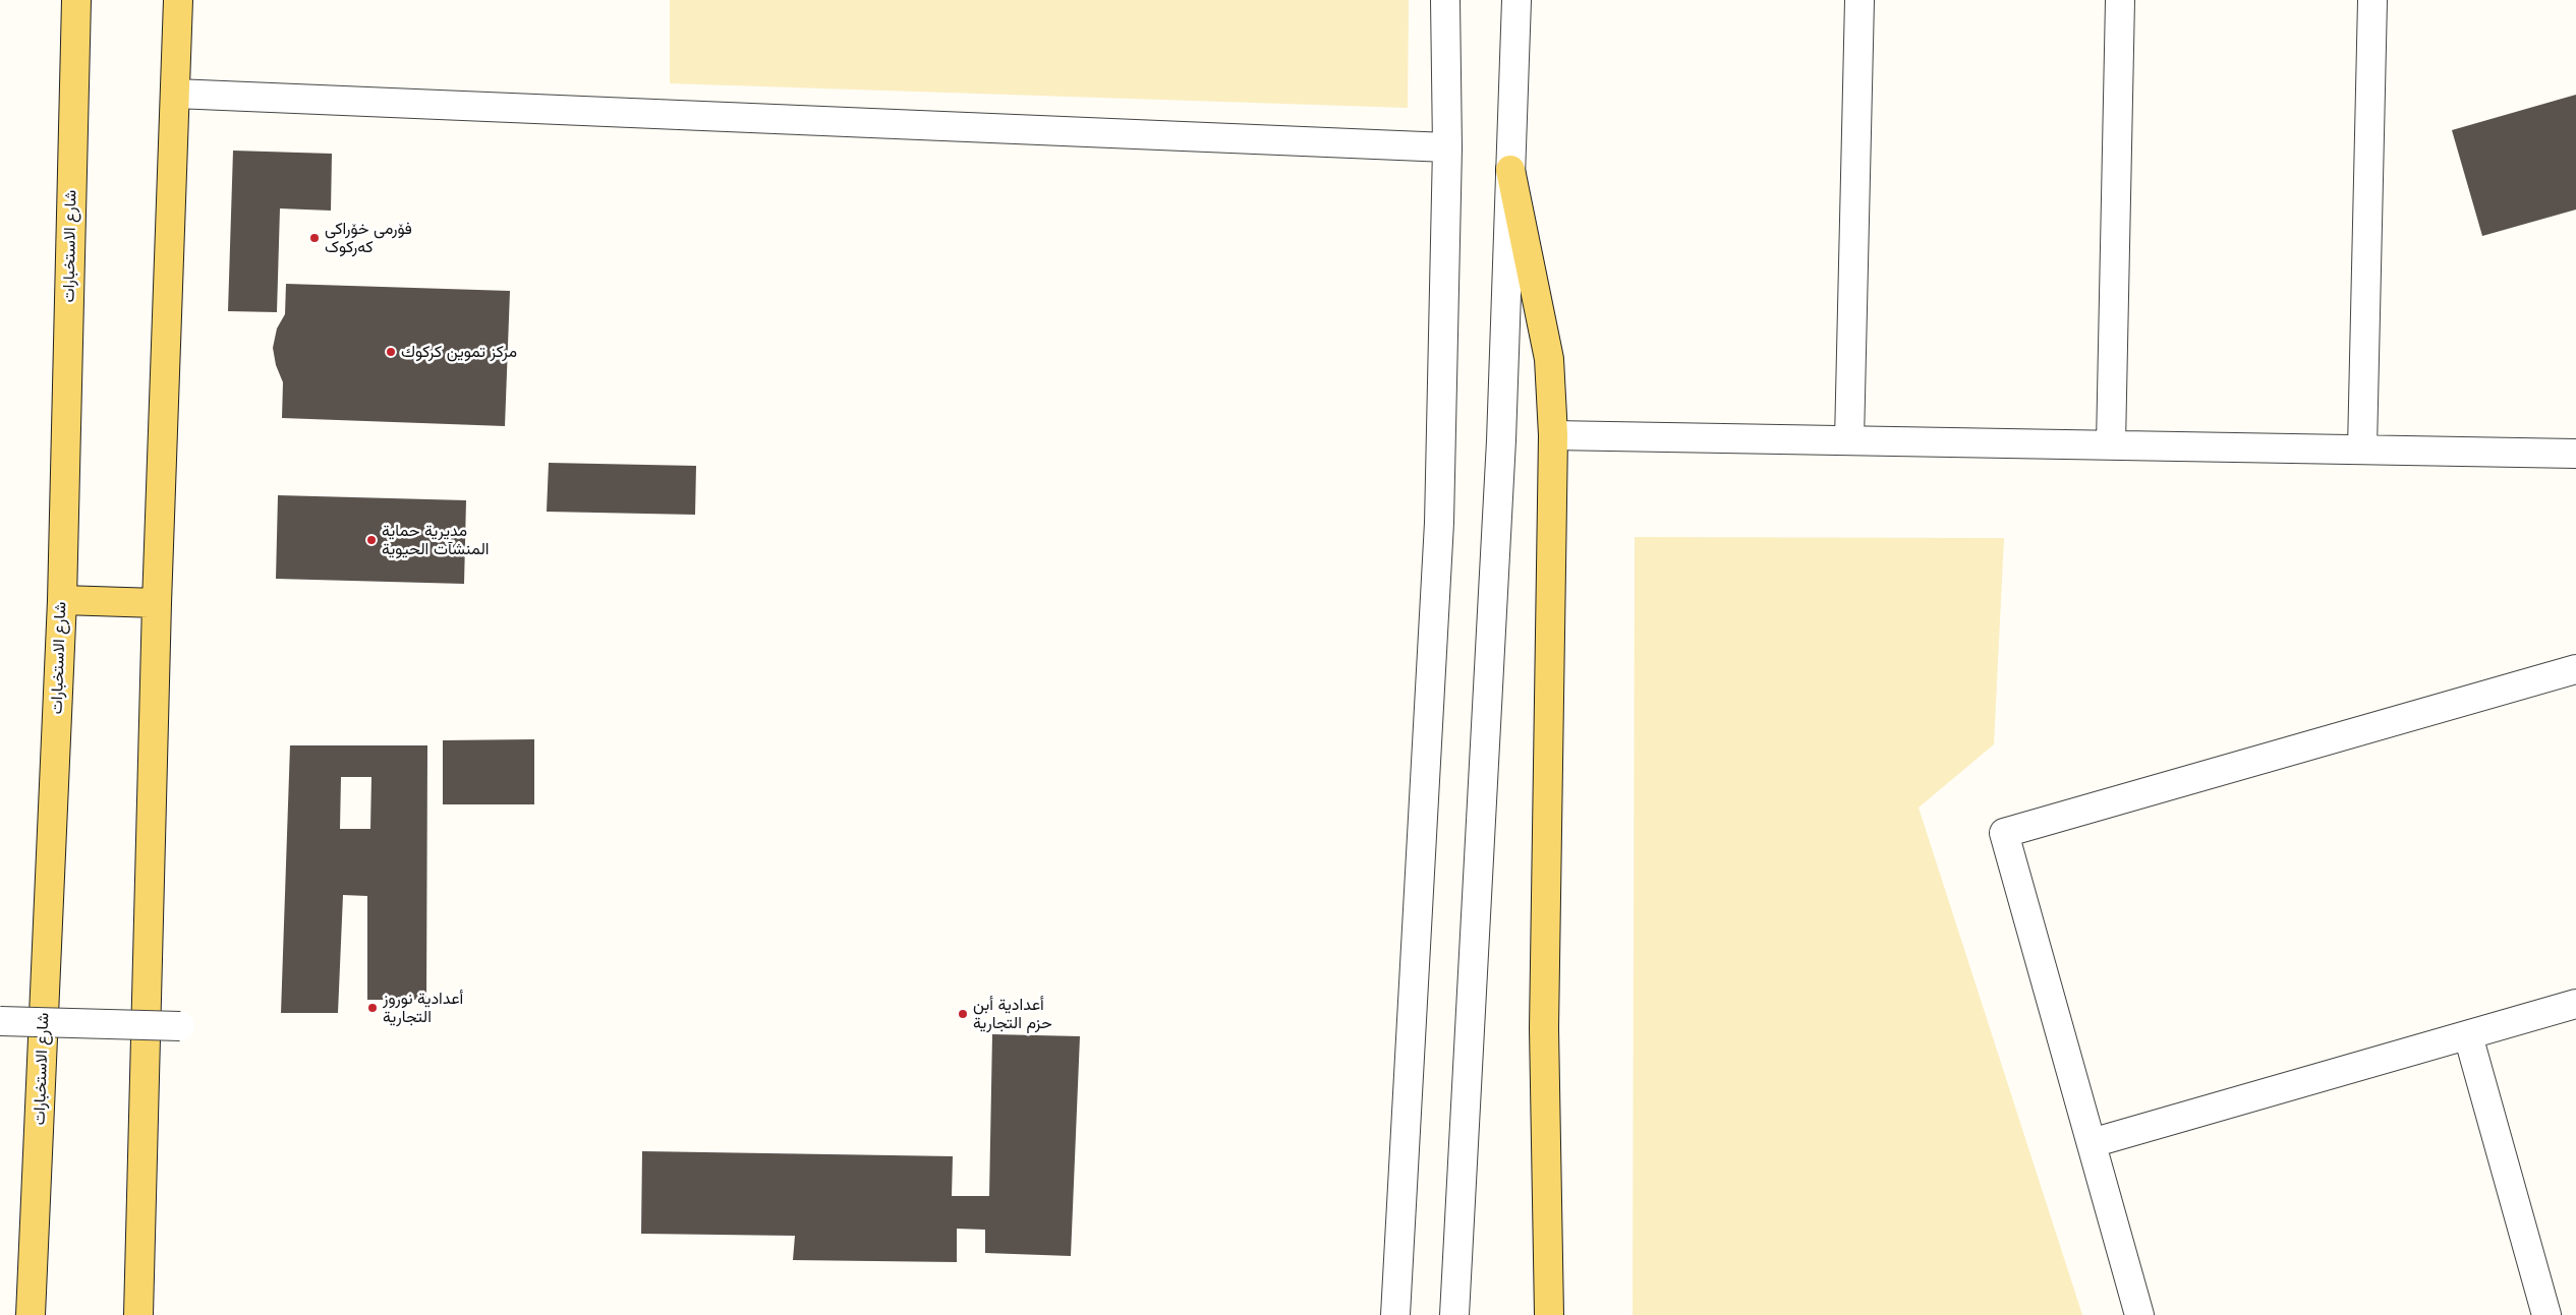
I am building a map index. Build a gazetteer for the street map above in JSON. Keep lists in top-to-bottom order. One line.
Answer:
{"streets":{"main road":["شارع الاستخبارات"]},"places":["فۆرمی خۆراکی کەرکوک","مركز تموين كركوك","مديرية حماية المنشآت الحيوية","أعدادية نوروز التجارية","أعدادية أبن حزم التجارية"]}
